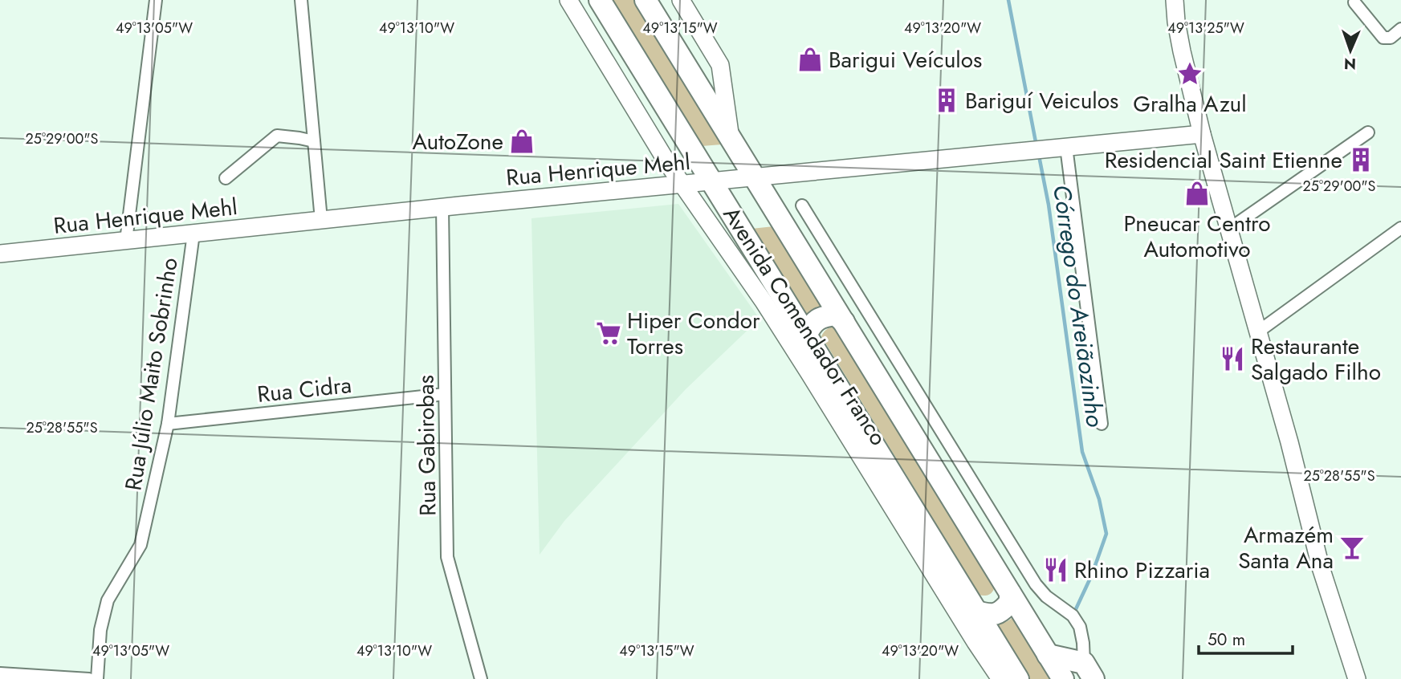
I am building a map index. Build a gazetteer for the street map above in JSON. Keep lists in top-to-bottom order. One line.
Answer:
{"streets":{"highway":["Avenida Comendador Franco"],"main road":["Rua Henrique Mehl"],"street":["Rua Júlio Maito Sobrinho","Rua Cidra","Rua Gabirobas"]},"crossings":[["Rua Henrique Mehl","Avenida Comendador Franco"],["Rua Henrique Mehl","Rua Júlio Maito Sobrinho"],["Rua Henrique Mehl","Rua Gabirobas"],["Rua Júlio Maito Sobrinho","Rua Cidra"],["Rua Cidra","Rua Gabirobas"]],"water":["Córrego do Areiãozinho"],"places":{"shop":["Barigui Veículos","AutoZone","Pneucar Centro Automotivo"],"place":["Gralha Azul"],"building":["Bariguí Veiculos","Residencial Saint Etienne"],"supermarket":["Hiper Condor Torres"],"restaurant":["Restaurante Salgado Filho","Rhino Pizzaria"],"bar":["Armazém Santa Ana"]},"scale_bar":"50 m","north":"bottom","coordinates":["49°13'05\"W","49°13'10\"W","49°13'15\"W","49°13'20\"W","49°13'25\"W","25°29'00\"S","25°28'55\"S"]}
